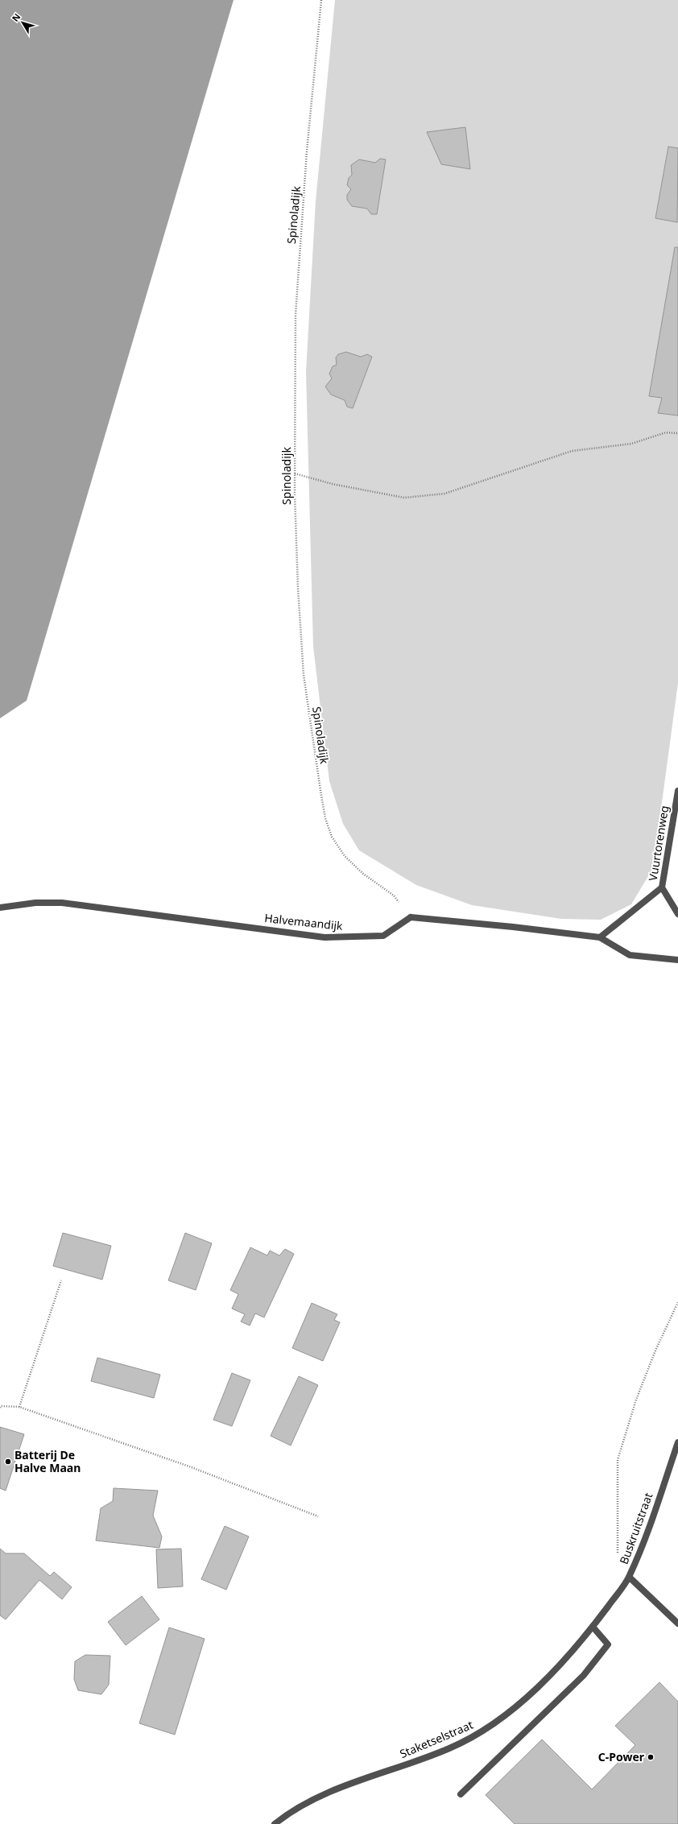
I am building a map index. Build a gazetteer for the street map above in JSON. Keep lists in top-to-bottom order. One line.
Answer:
{"streets":{"street":["Vuurtorenweg","Halvemaandijk","Buskruitstraat","Staketselstraat"],"path":["Spinoladijk"]},"crossings":[["Spinoladijk","Halvemaandijk"],["Buskruitstraat","Staketselstraat"]],"places":["Batterij De Halve Maan","C-Power"],"north":"top left"}
